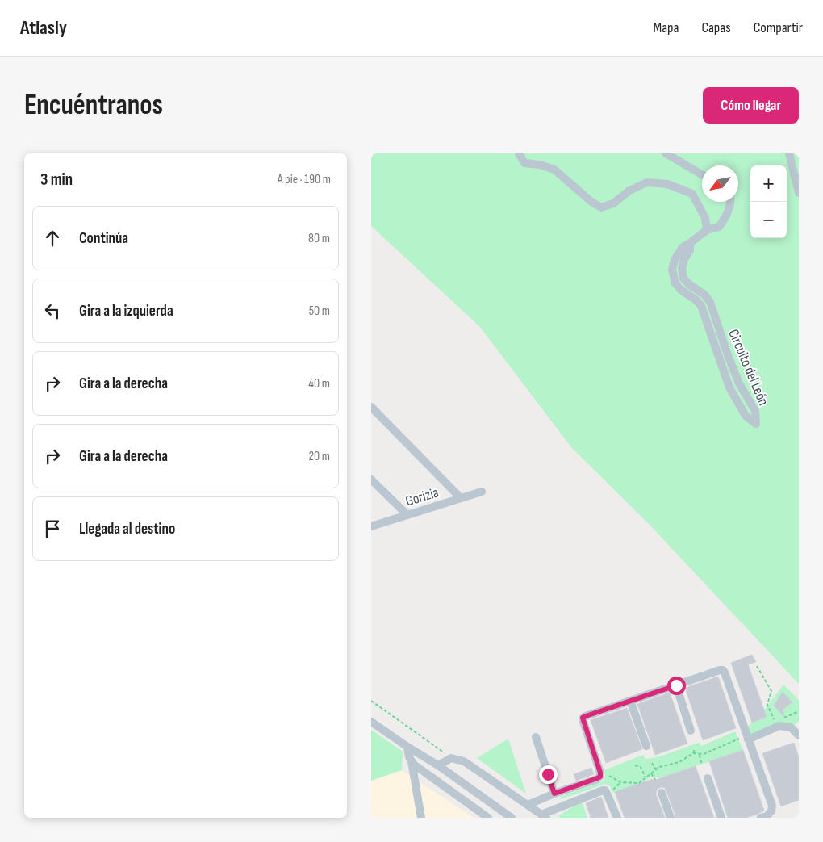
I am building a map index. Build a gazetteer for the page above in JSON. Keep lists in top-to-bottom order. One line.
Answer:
{"streets":{"street":["Circuito del León","Gorizia"]},"north":"bottom left","page":{"header":"Atlasly","nav":["Mapa","Capas","Compartir"],"buttons":"Cómo llegar","title":"Encuéntranos","heading":["3 min","A pie · 190 m"],"map_buttons":["+","−"],"list":[["Continúa","80 m"],["Gira a la izquierda","50 m"],["Gira a la derecha","40 m"],["Gira a la derecha","20 m"],"Llegada al destino"]}}
